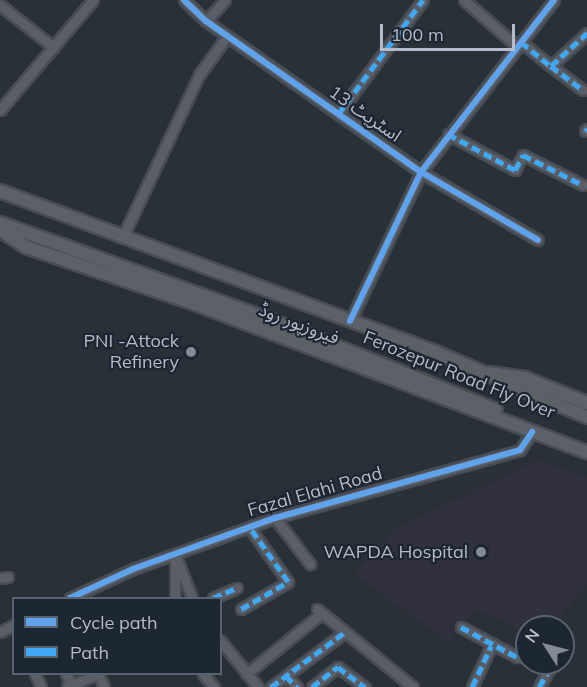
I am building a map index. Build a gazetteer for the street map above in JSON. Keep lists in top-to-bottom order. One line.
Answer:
{"streets":{"main road":["فیروزپور روڈ","Ferozepur Road Fly Over"],"street":["اسٹریٹ 13","Fazal Elahi Road"]},"crossings":[["فیروزپور روڈ","Fazal Elahi Road"]],"places":["PNI -Attock Refinery","WAPDA Hospital"],"legend":["Cycle path","Path"],"scale_bar":"100 m","north":"top left"}
